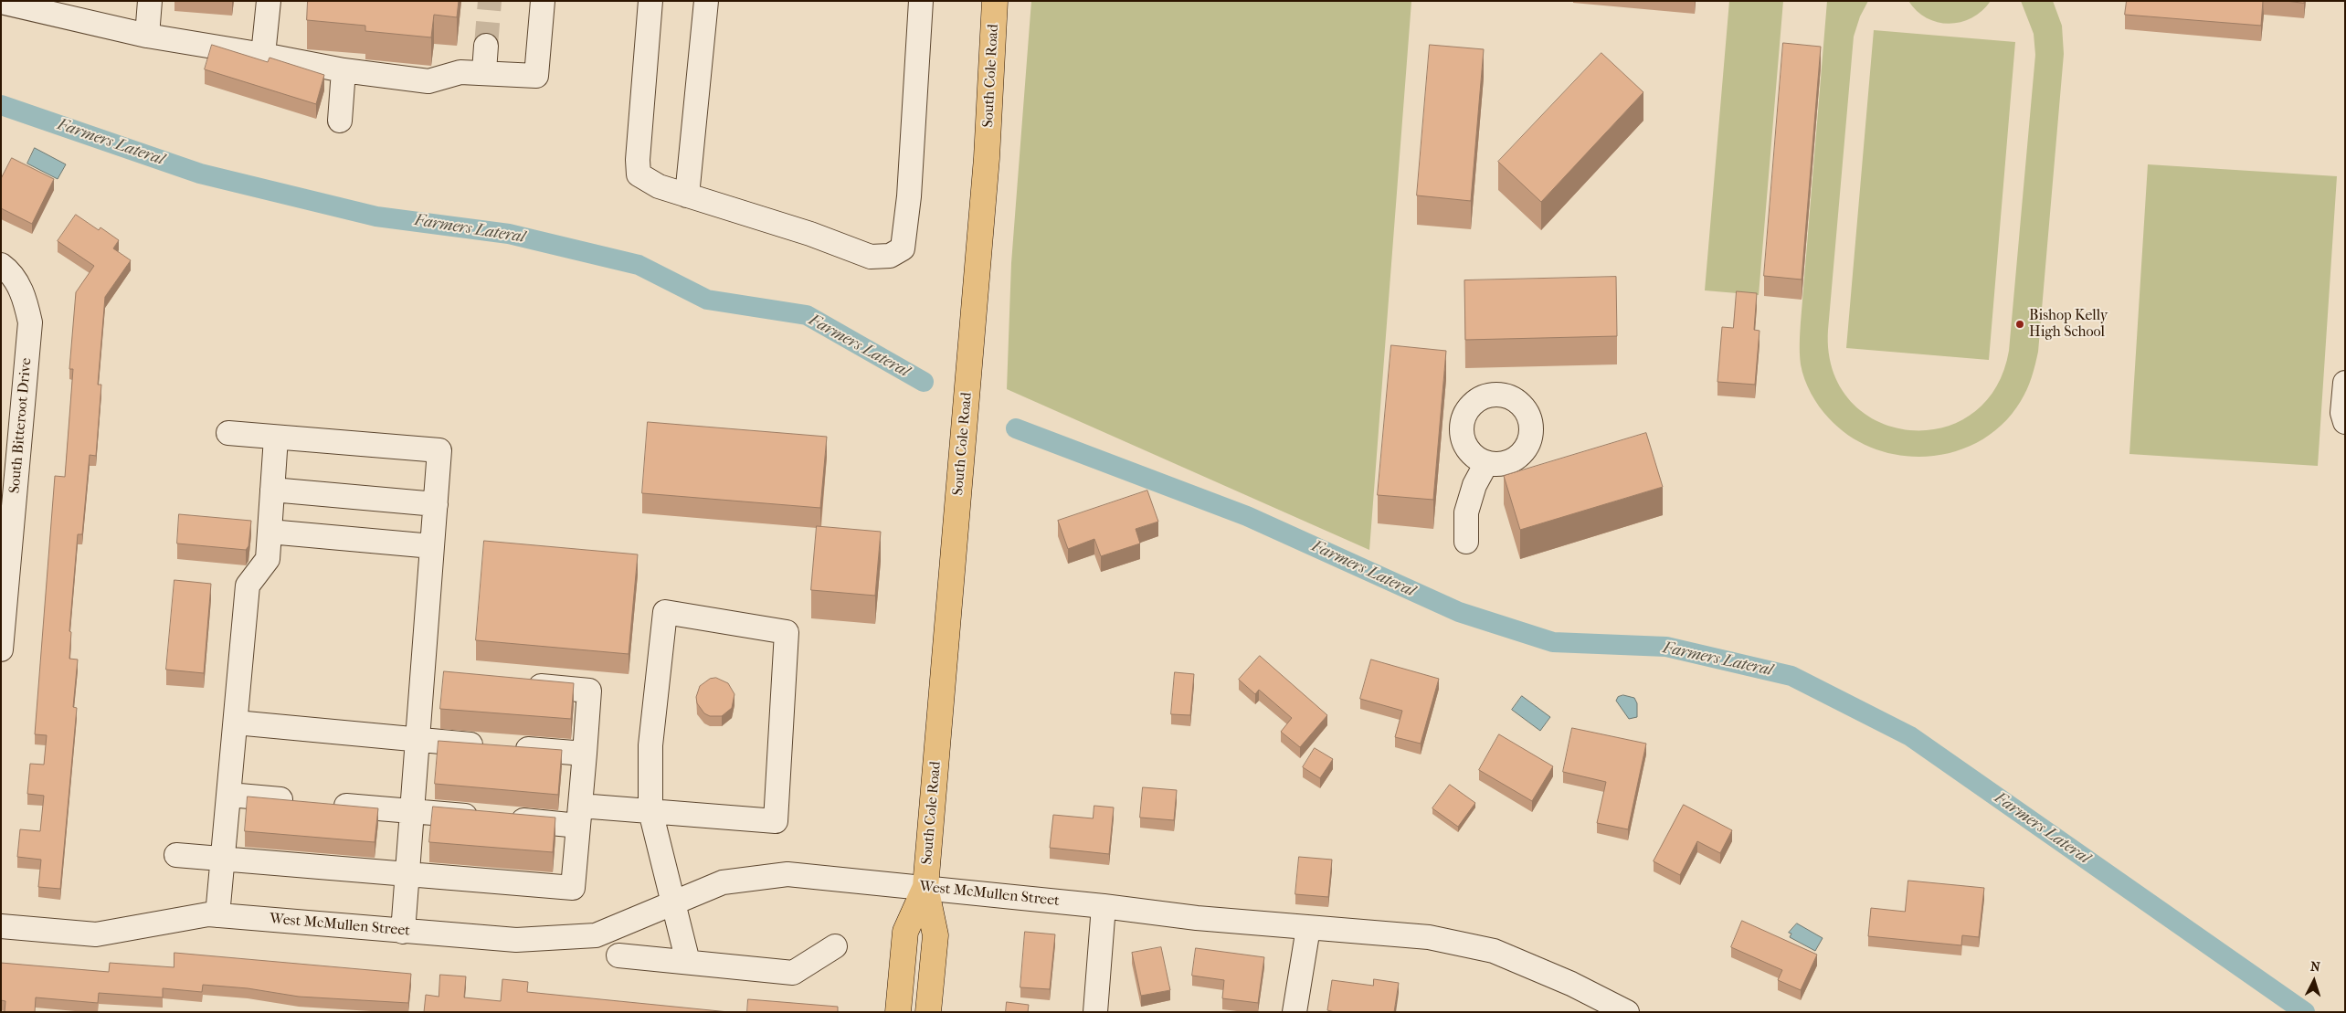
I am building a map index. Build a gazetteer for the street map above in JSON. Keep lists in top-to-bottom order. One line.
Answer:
{"streets":{"main road":["South Cole Road"],"street":["South Bitteroot Drive","West McMullen Street"]},"crossings":[["South Cole Road","West McMullen Street"]],"water":["Farmers Lateral"],"places":["Bishop Kelly High School"],"north":"top"}
